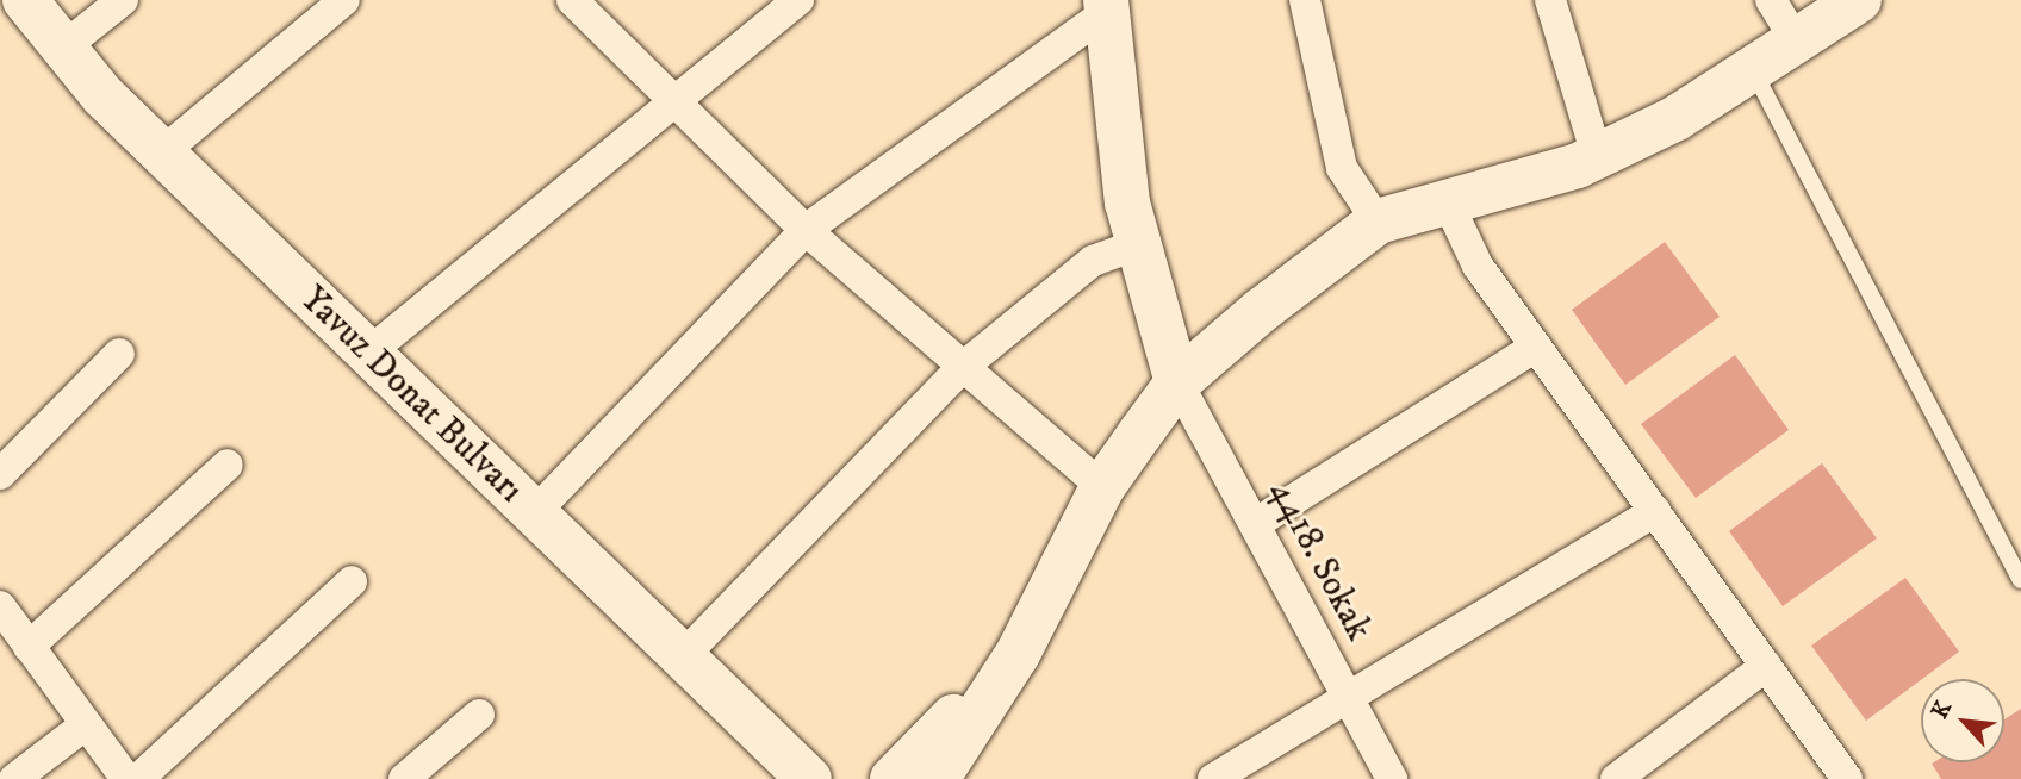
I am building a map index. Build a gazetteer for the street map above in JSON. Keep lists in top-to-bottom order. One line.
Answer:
{"streets":{"street":["Yavuz Donat Bulvarı","4418. Sokak"]},"north":"top left"}
